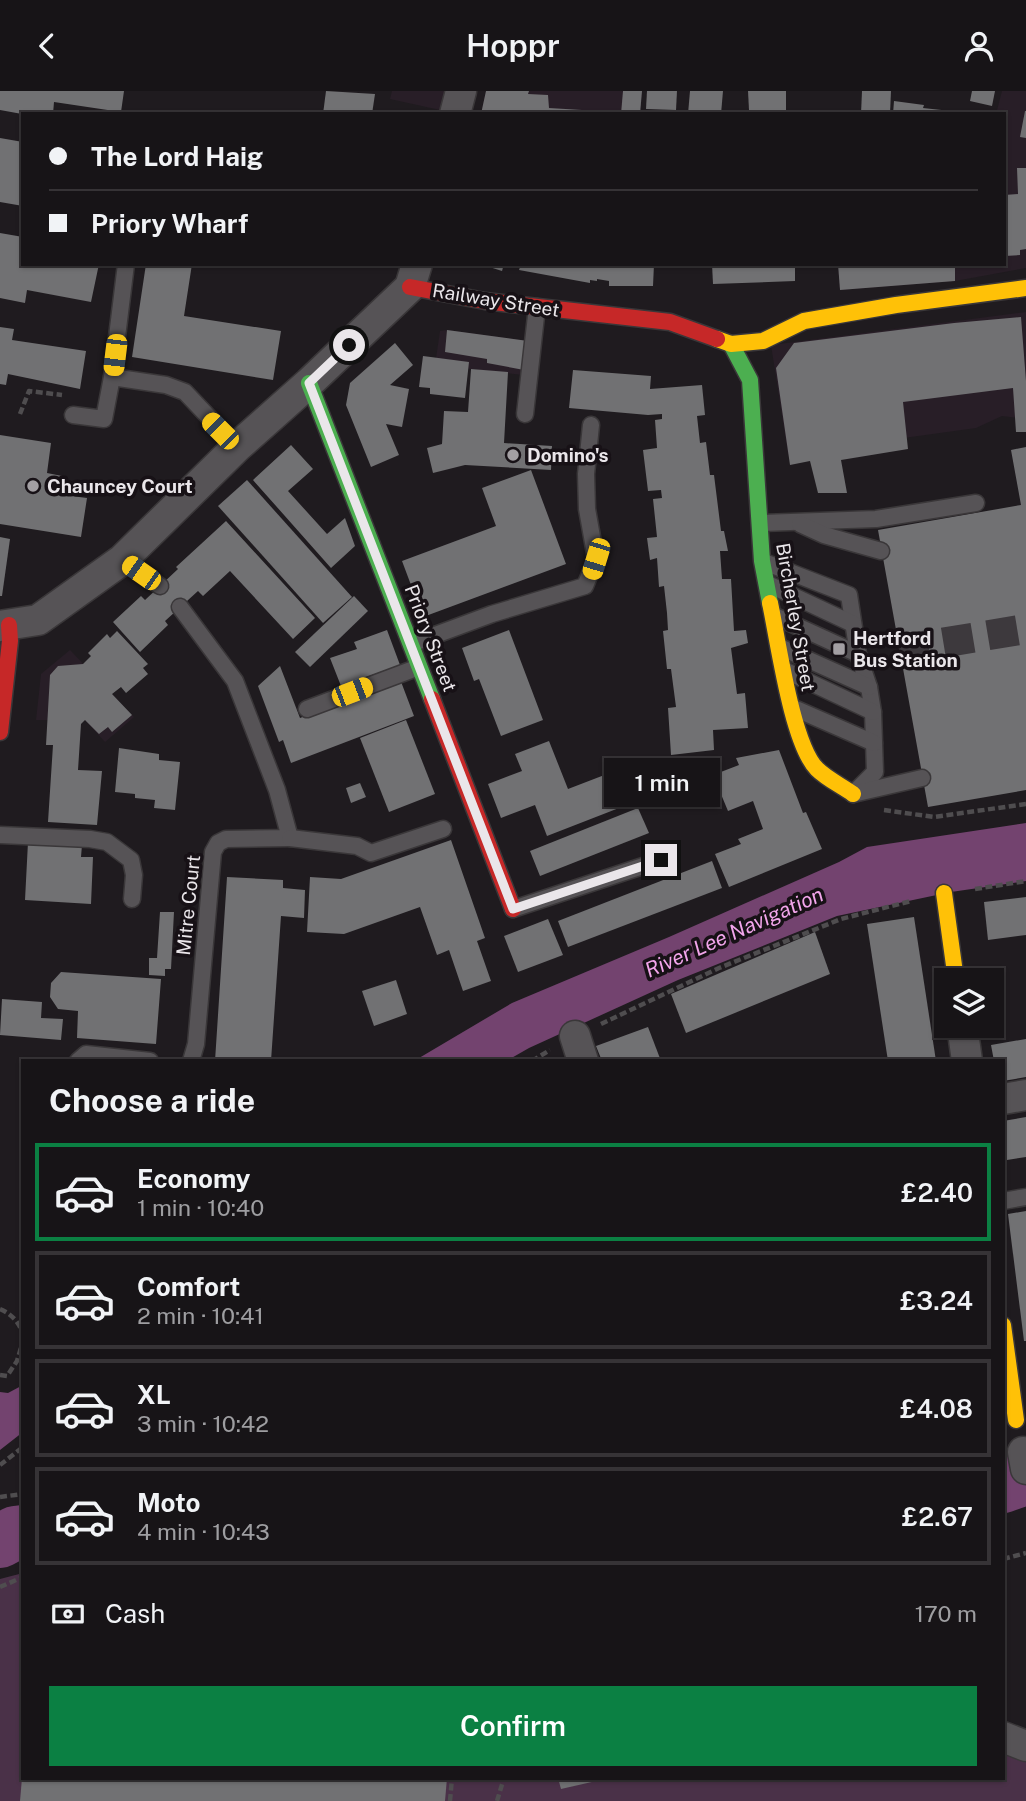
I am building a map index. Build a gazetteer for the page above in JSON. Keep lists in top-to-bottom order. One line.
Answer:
{"streets":{"street":["Railway Street","Bircherley Street","Priory Street"],"lane":["Mitre Court"]},"crossings":[["Railway Street","Bircherley Street"],["Railway Street","Priory Street"]],"water":["River Lee Navigation"],"places":{"other":["Domino's","Chauncey Court"],"transit":["Hertford Bus Station"]},"page":{"header":"Hoppr","banner":["The Lord Haig","Priory Wharf"],"bubble":"1 min","heading":"Choose a ride","list":[{"name":"Economy","note":"1 min · 10:40","value":"£2.40"},{"name":"Comfort","note":"2 min · 10:41","value":"£3.24"},{"name":"XL","note":"3 min · 10:42","value":"£4.08"},{"name":"Moto","note":"4 min · 10:43","value":"£2.67"}],"pay":["Cash","170 m"],"buttons":"Confirm"}}
